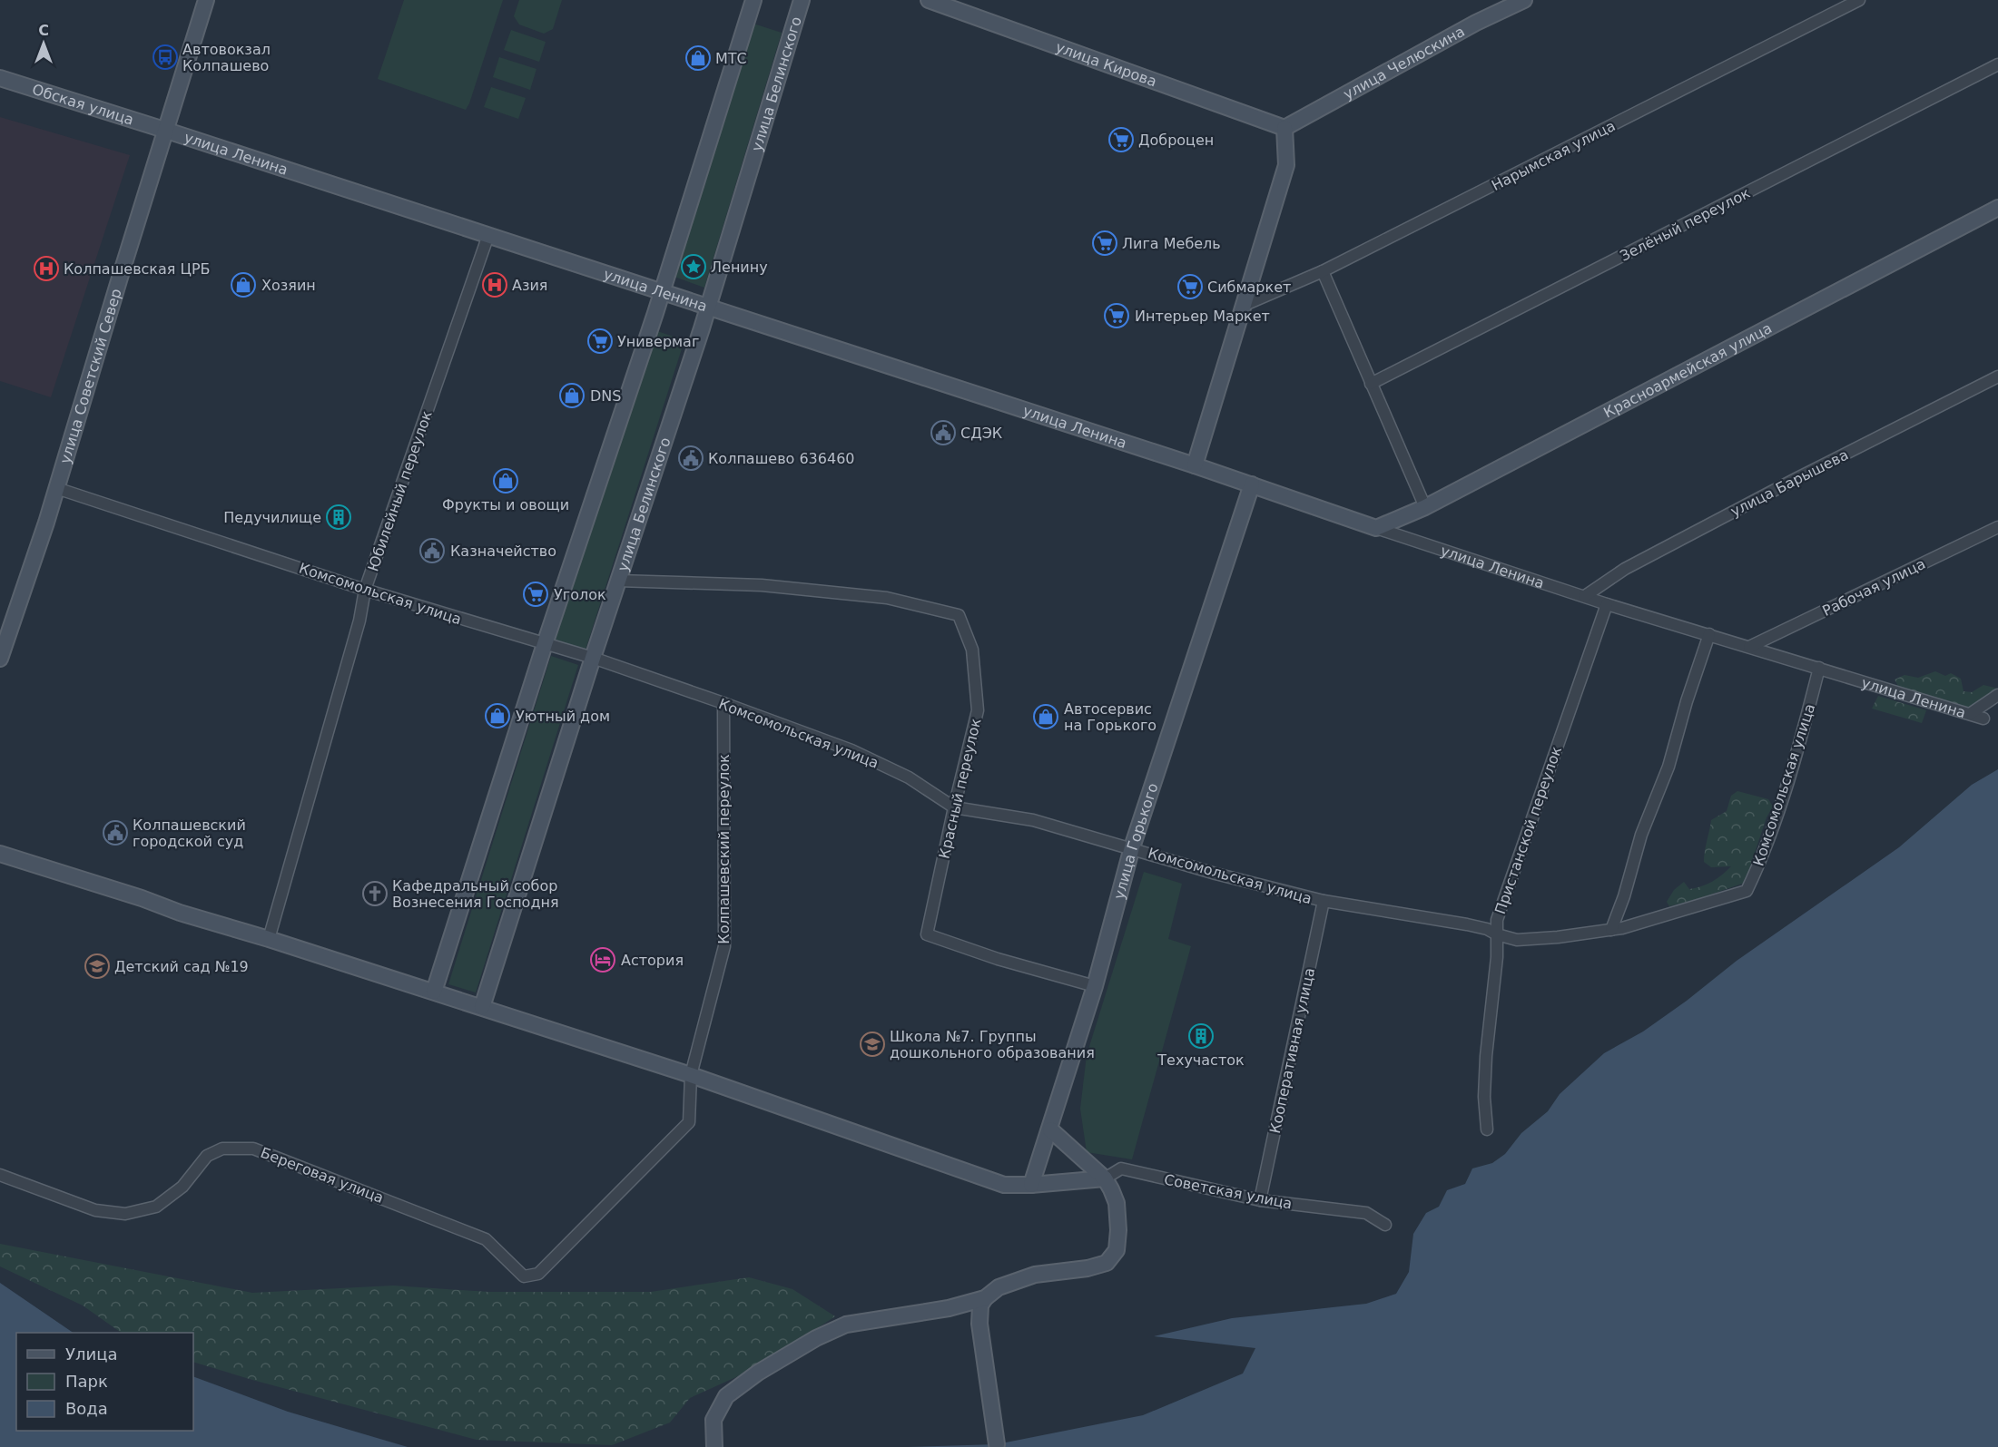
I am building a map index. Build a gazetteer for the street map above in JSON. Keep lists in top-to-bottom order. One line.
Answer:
{"streets":{"street":["улица Челюскина","улица Кирова","улица Белинского","Обская улица","улица Ленина","Нарымская улица","Зелёный переулок","Красноармейская улица","улица Советский Север","улица Барышева","Юбилейный переулок","Рабочая улица","Комсомольская улица","Красный переулок","Пристанской переулок","улица Горького","Колпашевский переулок","Кооперативная улица","Береговая улица","Советская улица"]},"crossings":[["улица Челюскина","улица Кирова"],["улица Белинского","улица Ленина"],["улица Белинского","Комсомольская улица"],["улица Белинского","Красный переулок"],["Обская улица","улица Ленина"],["Обская улица","улица Советский Север"],["улица Ленина","Красноармейская улица"],["улица Ленина","улица Советский Север"],["улица Ленина","улица Барышева"],["улица Ленина","Юбилейный переулок"],["улица Ленина","Рабочая улица"],["улица Ленина","Комсомольская улица"],["улица Ленина","Пристанской переулок"],["улица Ленина","улица Горького"],["улица Советский Север","Комсомольская улица"],["Юбилейный переулок","Комсомольская улица"],["Комсомольская улица","Красный переулок"],["Комсомольская улица","Пристанской переулок"],["Комсомольская улица","улица Горького"],["Комсомольская улица","Колпашевский переулок"],["Комсомольская улица","Кооперативная улица"],["Красный переулок","улица Горького"],["Колпашевский переулок","Береговая улица"],["Кооперативная улица","Советская улица"]],"places":{"bus stop":["Автовокзал Колпашево"],"shop":["МТС","Хозяин","DNS","Фрукты и овощи","Уютный дом","Автосервис на Горького"],"supermarket":["Доброцен","Лига Мебель","Сибмаркет","Интерьер Маркет","Универмаг","Уголок"],"place":["Ленину"],"hospital":["Колпашевская ЦРБ","Азия"],"public building":["СДЭК","Колпашево 636460","Казначейство","Колпашевский городской суд"],"building":["Педучилище","Техучасток"],"church":["Кафедральный собор Вознесения Господня"],"hotel":["Астория"],"school or university":["Детский сад №19","Школа №7. Группы дошкольного образования"]},"legend":["Улица","Парк","Вода"],"north":"top"}
